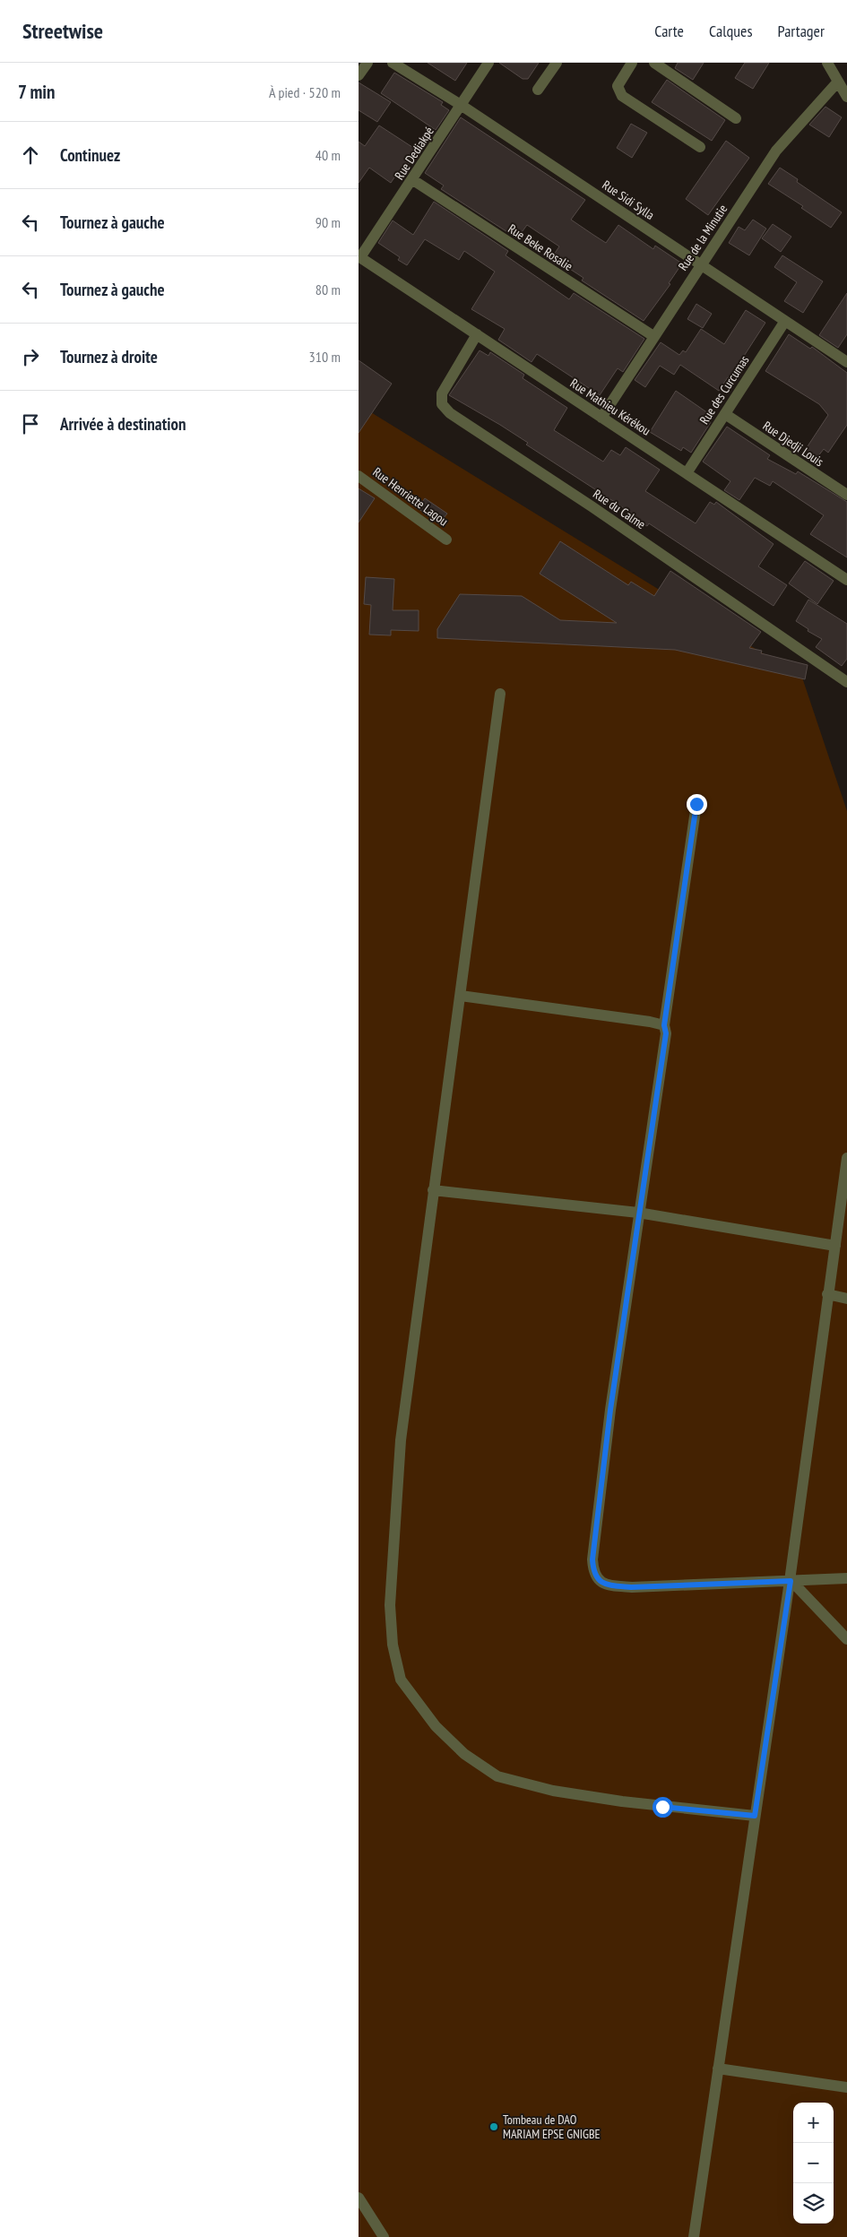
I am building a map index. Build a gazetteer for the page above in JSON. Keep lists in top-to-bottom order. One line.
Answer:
{"streets":{"street":["Rue Dediakpé","Rue Sidi Sylla","Rue de la Minutie","Rue Beke Rosalie","Rue des Curcumas","Rue Mathieu Kérékou","Rue Djedji Louis","Rue Henriette Lagou","Rue du Calme"]},"crossings":[["Rue Dediakpé","Rue Sidi Sylla"],["Rue Dediakpé","Rue Beke Rosalie"],["Rue Dediakpé","Rue Mathieu Kérékou"],["Rue Sidi Sylla","Rue de la Minutie"],["Rue Sidi Sylla","Rue des Curcumas"],["Rue de la Minutie","Rue Beke Rosalie"],["Rue de la Minutie","Rue Mathieu Kérékou"],["Rue des Curcumas","Rue Mathieu Kérékou"],["Rue des Curcumas","Rue Djedji Louis"],["Rue Mathieu Kérékou","Rue du Calme"]],"places":["Tombeau de DAO MARIAM EPSE GNIGBE"],"page":{"header":"Streetwise","nav":["Carte","Calques","Partager"],"heading":["7 min","À pied · 520 m"],"list":[["Continuez","40 m"],["Tournez à gauche","90 m"],["Tournez à gauche","80 m"],["Tournez à droite","310 m"],"Arrivée à destination"],"map_buttons":["+","−"]}}
